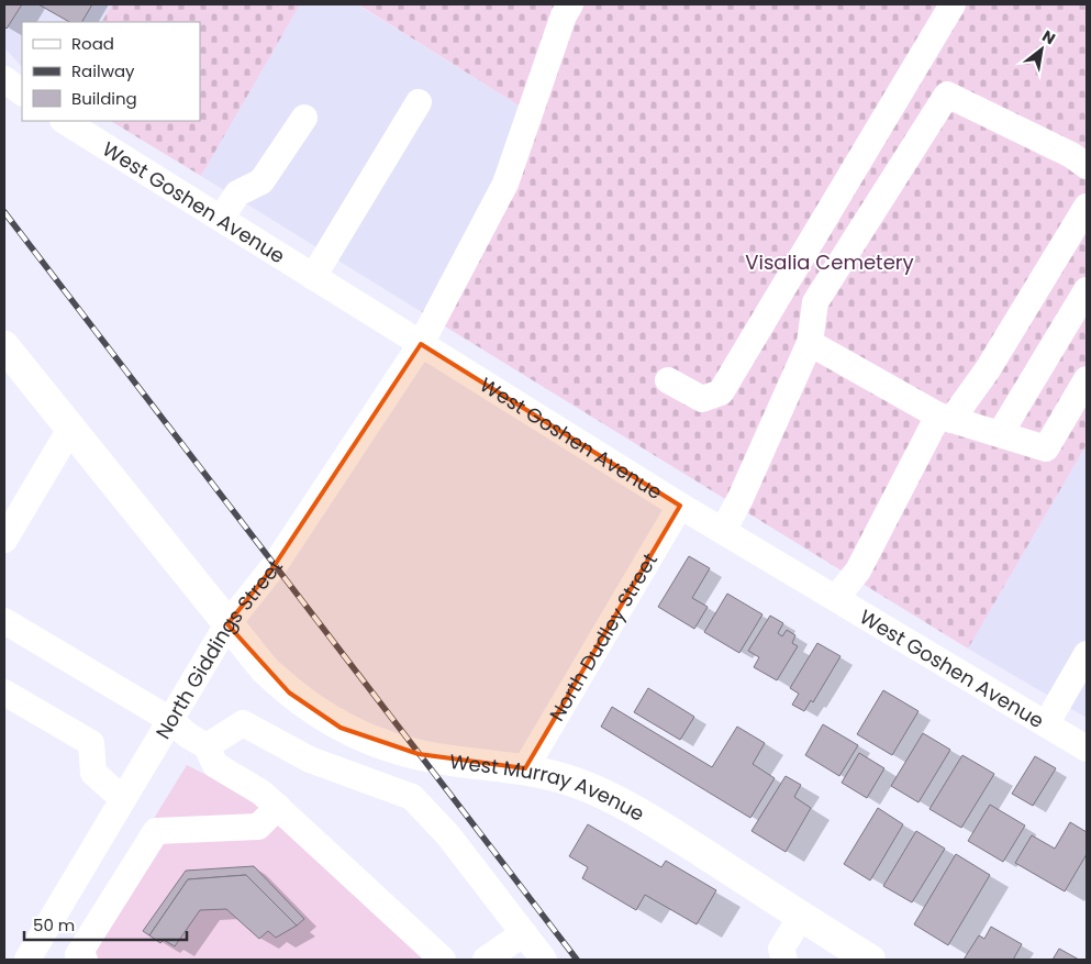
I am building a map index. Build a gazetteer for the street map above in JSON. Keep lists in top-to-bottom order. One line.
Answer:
{"streets":{"main road":["West Murray Avenue"],"street":["West Goshen Avenue","North Dudley Street","North Giddings Street"]},"crossings":[["West Goshen Avenue","North Dudley Street"],["West Goshen Avenue","North Giddings Street"],["North Dudley Street","West Murray Avenue"],["North Giddings Street","West Murray Avenue"]],"parks":["Visalia Cemetery"],"legend":["Road","Railway","Building"],"scale_bar":"50 m","north":"top right"}
